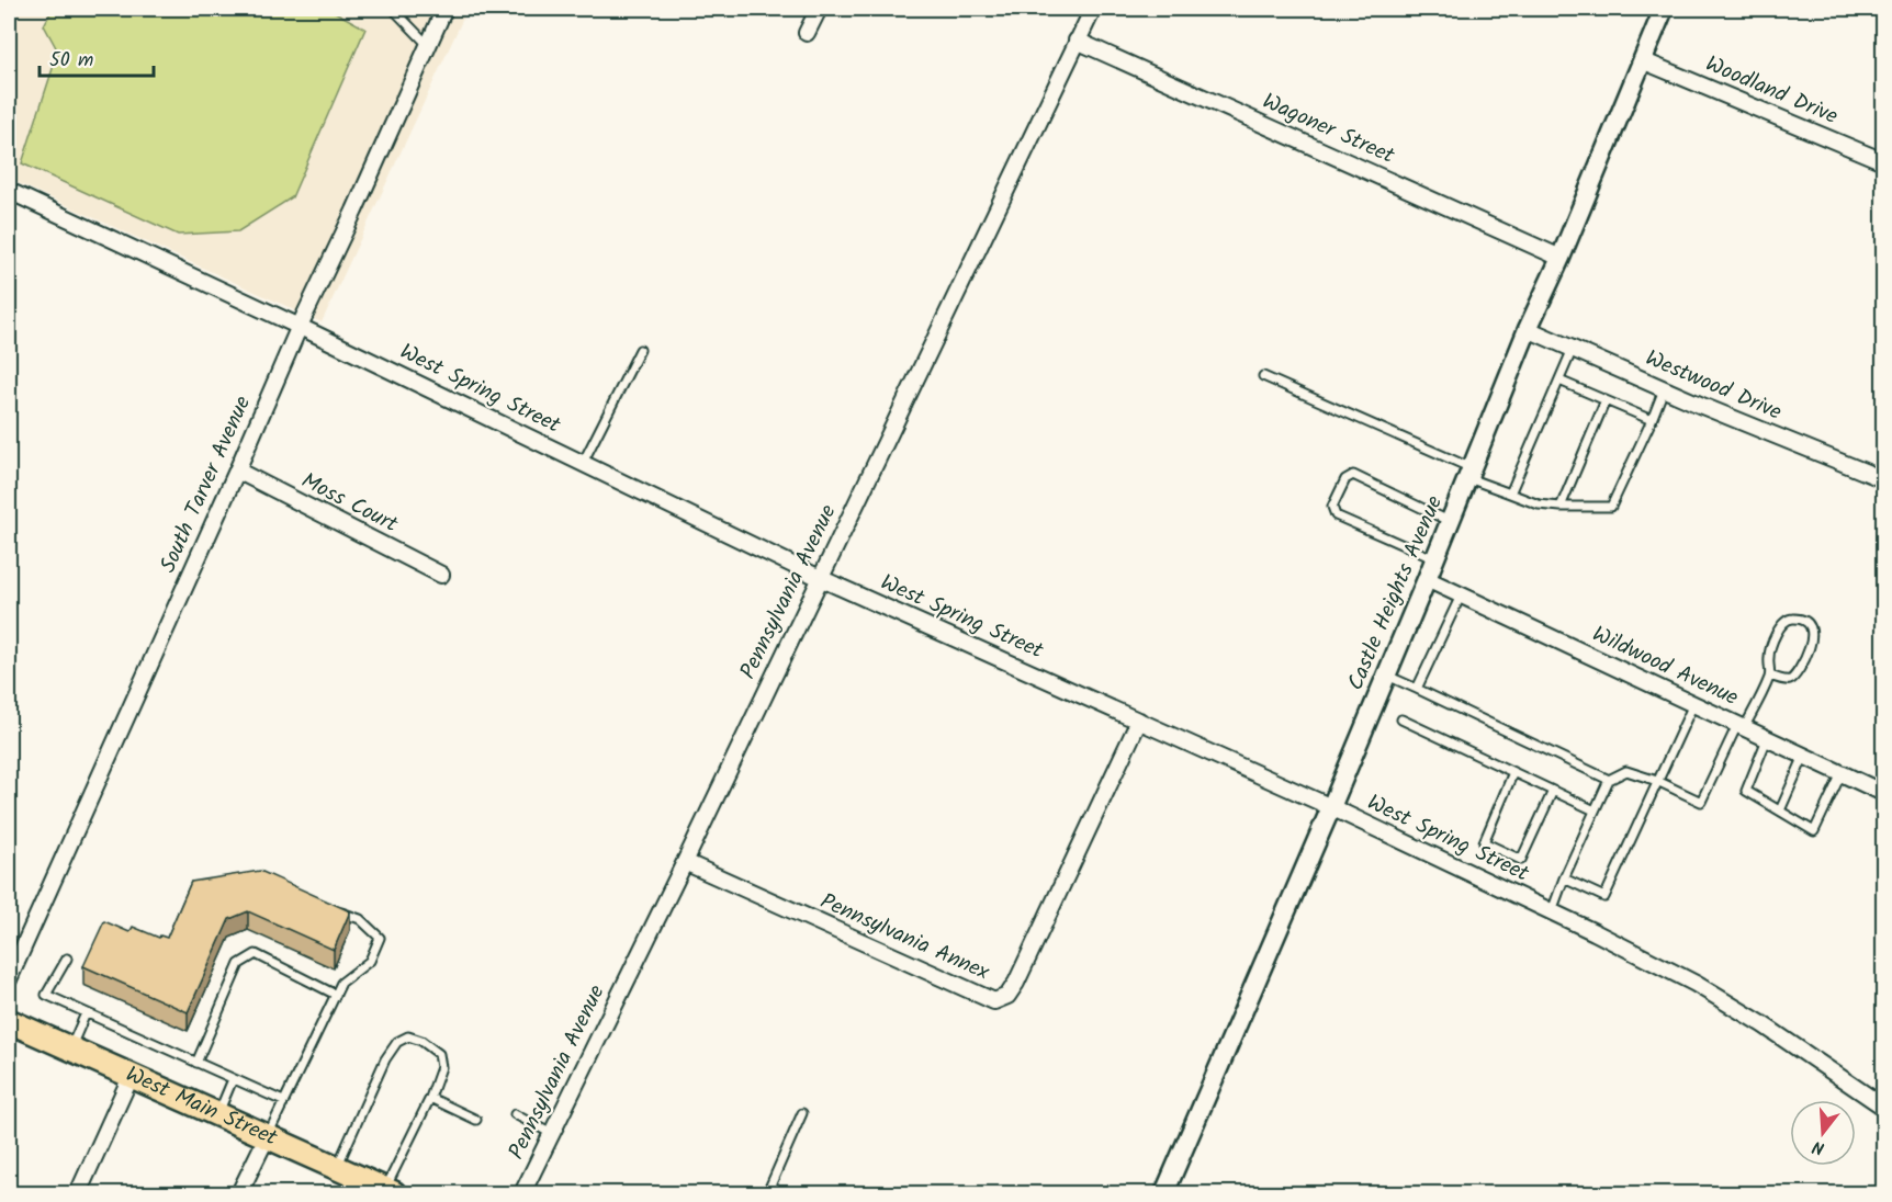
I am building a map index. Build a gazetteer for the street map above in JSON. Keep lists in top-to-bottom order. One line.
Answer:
{"streets":{"main road":["West Main Street"],"street":["Woodland Drive","Wagoner Street","Westwood Drive","West Spring Street","South Tarver Avenue","Moss Court","Pennsylvania Avenue","Castle Heights Avenue","Wildwood Avenue","Pennsylvania Annex"]},"crossings":[["Woodland Drive","Castle Heights Avenue"],["Wagoner Street","Pennsylvania Avenue"],["Wagoner Street","Castle Heights Avenue"],["Westwood Drive","Castle Heights Avenue"],["West Spring Street","South Tarver Avenue"],["West Spring Street","Pennsylvania Avenue"],["West Spring Street","Castle Heights Avenue"],["West Spring Street","Pennsylvania Annex"],["South Tarver Avenue","Moss Court"],["Pennsylvania Avenue","Pennsylvania Annex"],["Castle Heights Avenue","Wildwood Avenue"]],"scale_bar":"50 m","north":"bottom"}
